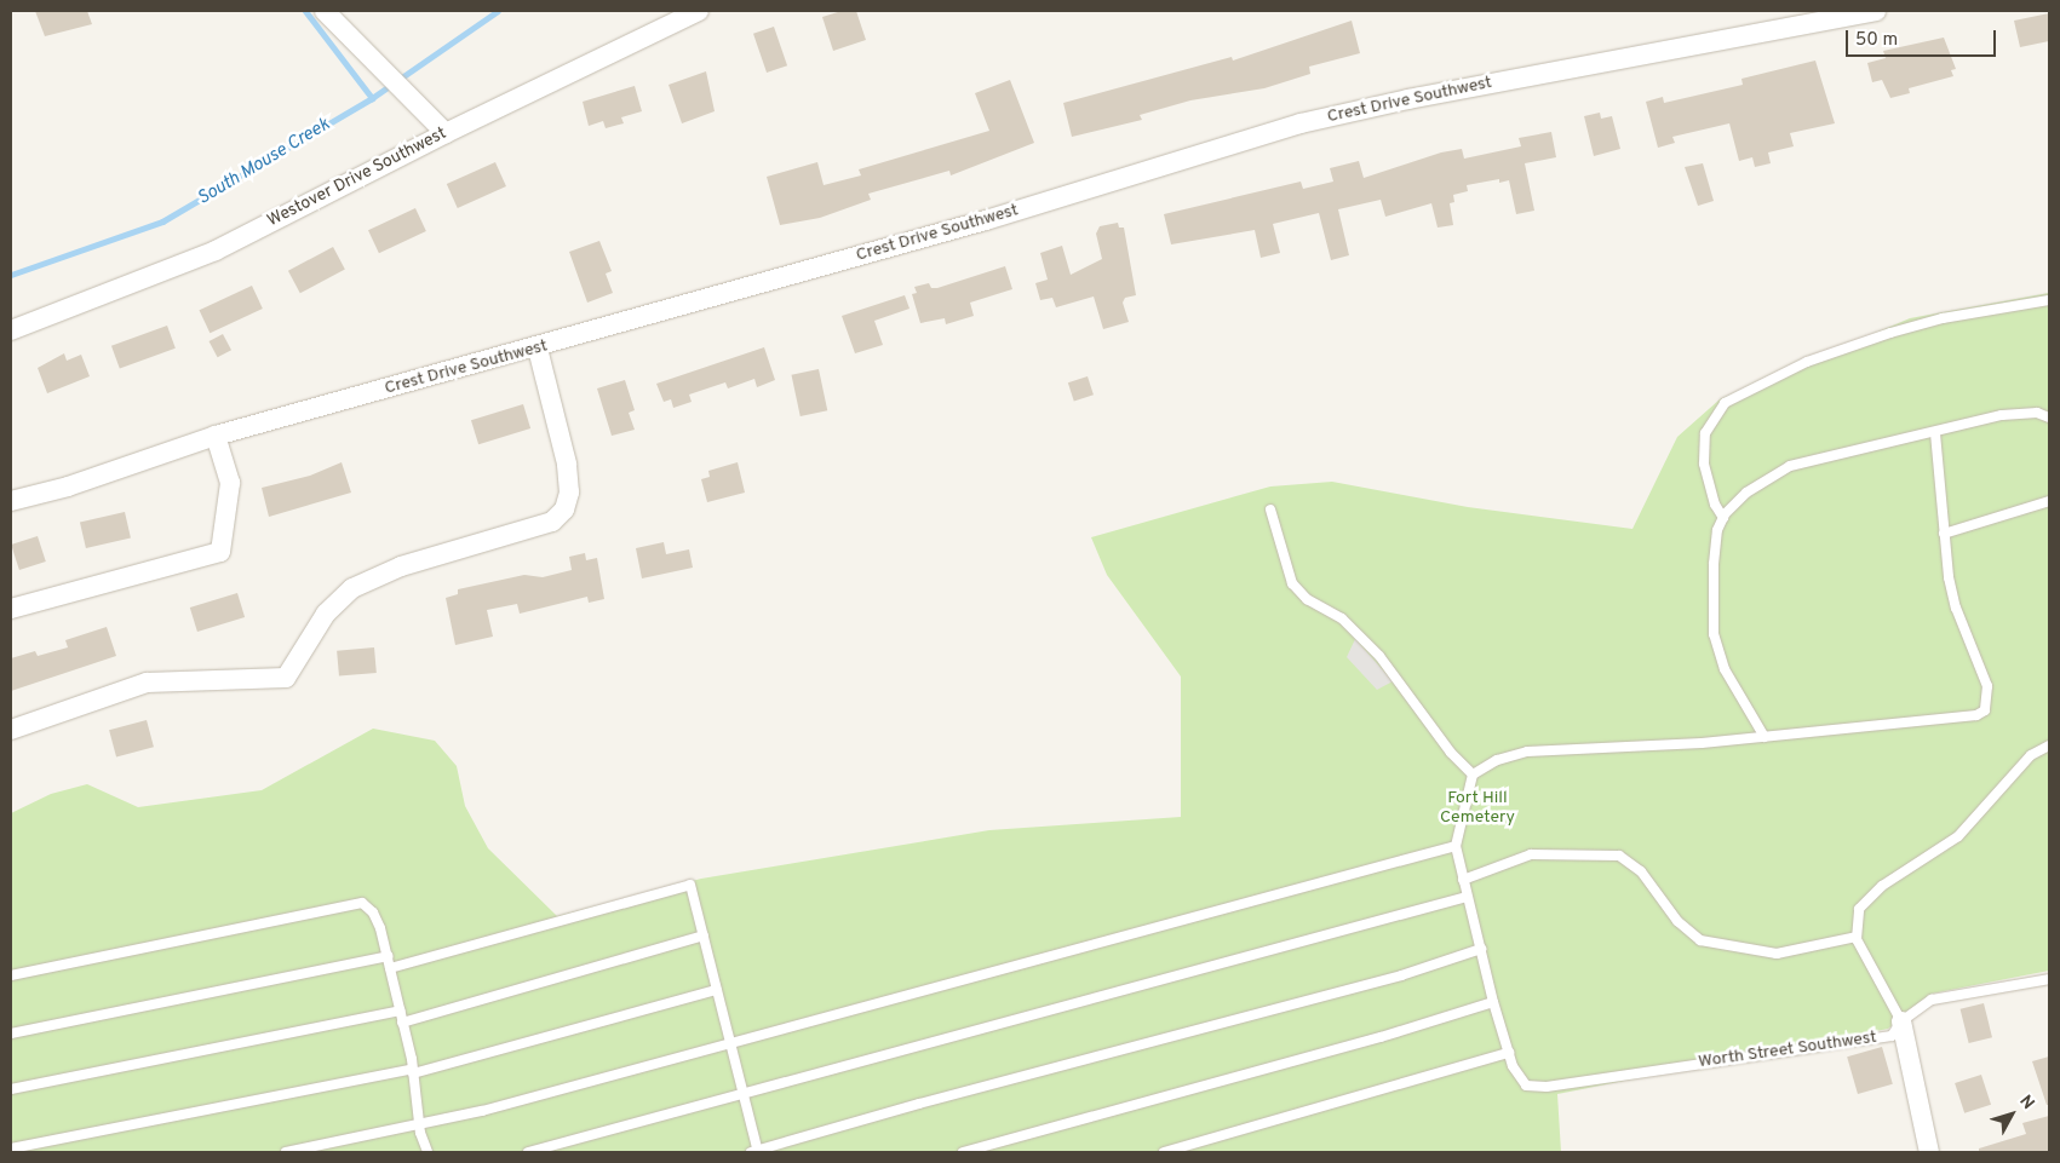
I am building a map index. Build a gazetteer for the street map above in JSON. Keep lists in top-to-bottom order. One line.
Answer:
{"streets":{"street":["Crest Drive Southwest","Westover Drive Southwest"],"lane":["Worth Street Southwest"]},"water":["South Mouse Creek"],"parks":["Fort Hill Cemetery"],"scale_bar":"50 m","north":"top right"}
